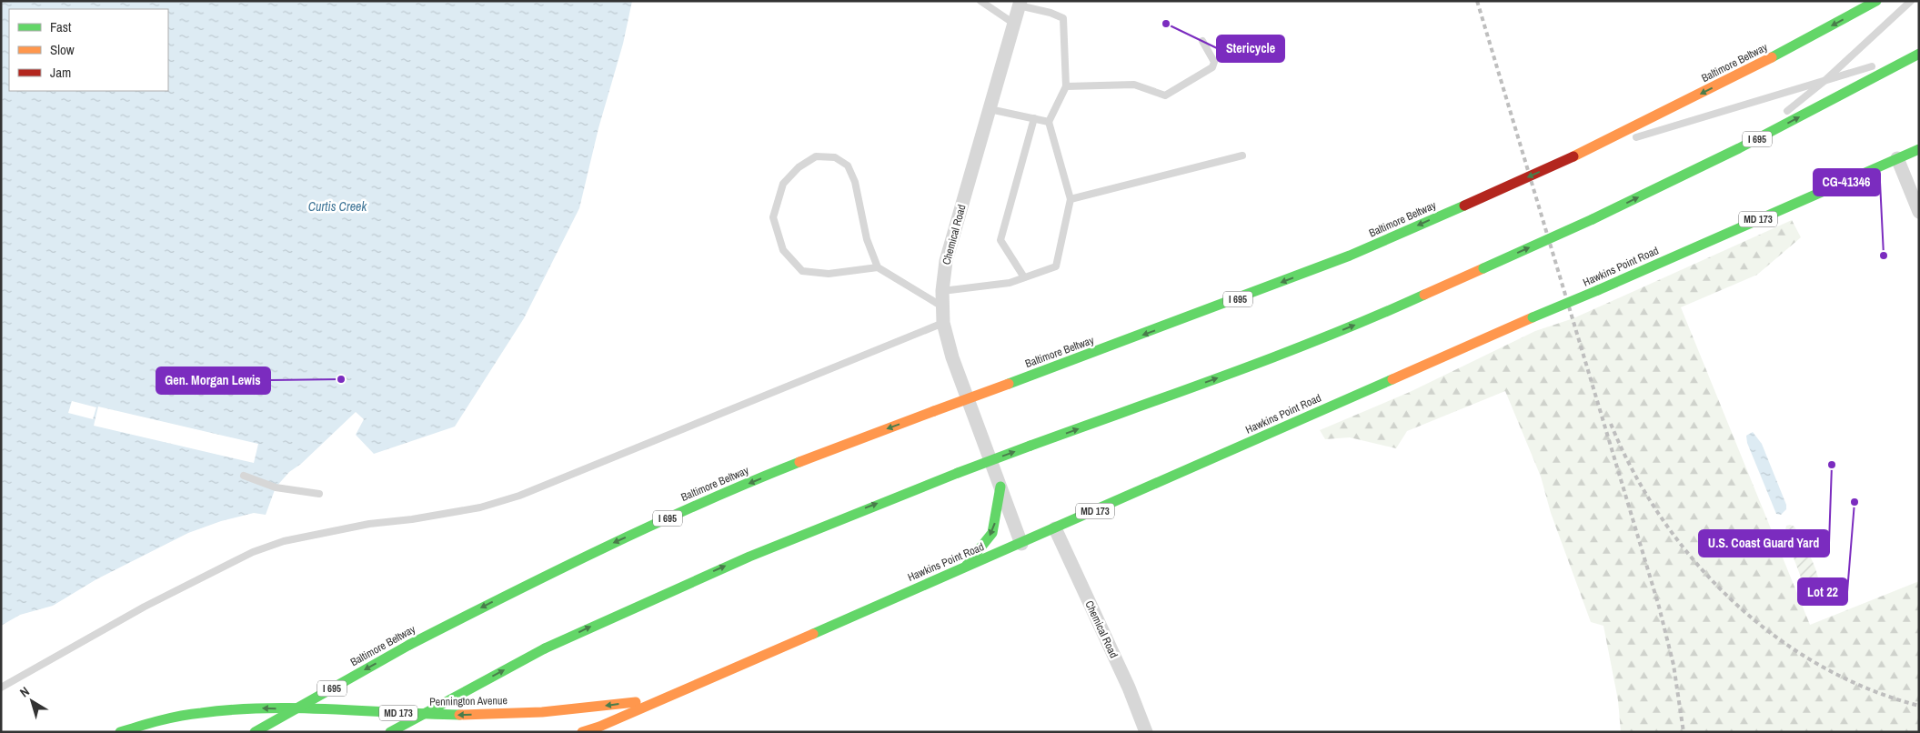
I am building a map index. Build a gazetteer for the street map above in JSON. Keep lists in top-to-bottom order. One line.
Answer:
{"streets":{"main road":["Baltimore Beltway","I 695","MD 173","Hawkins Point Road","Pennington Avenue"],"street":["Chemical Road"]},"crossings":[["MD 173","Hawkins Point Road"],["MD 173","Pennington Avenue"],["Chemical Road","Hawkins Point Road"],["Hawkins Point Road","Pennington Avenue"]],"water":["Curtis Creek"],"places":["Stericycle","CG-41346","Gen. Morgan Lewis","U.S. Coast Guard Yard","Lot 22"],"legend":["Fast","Slow","Jam"],"north":"top left"}
